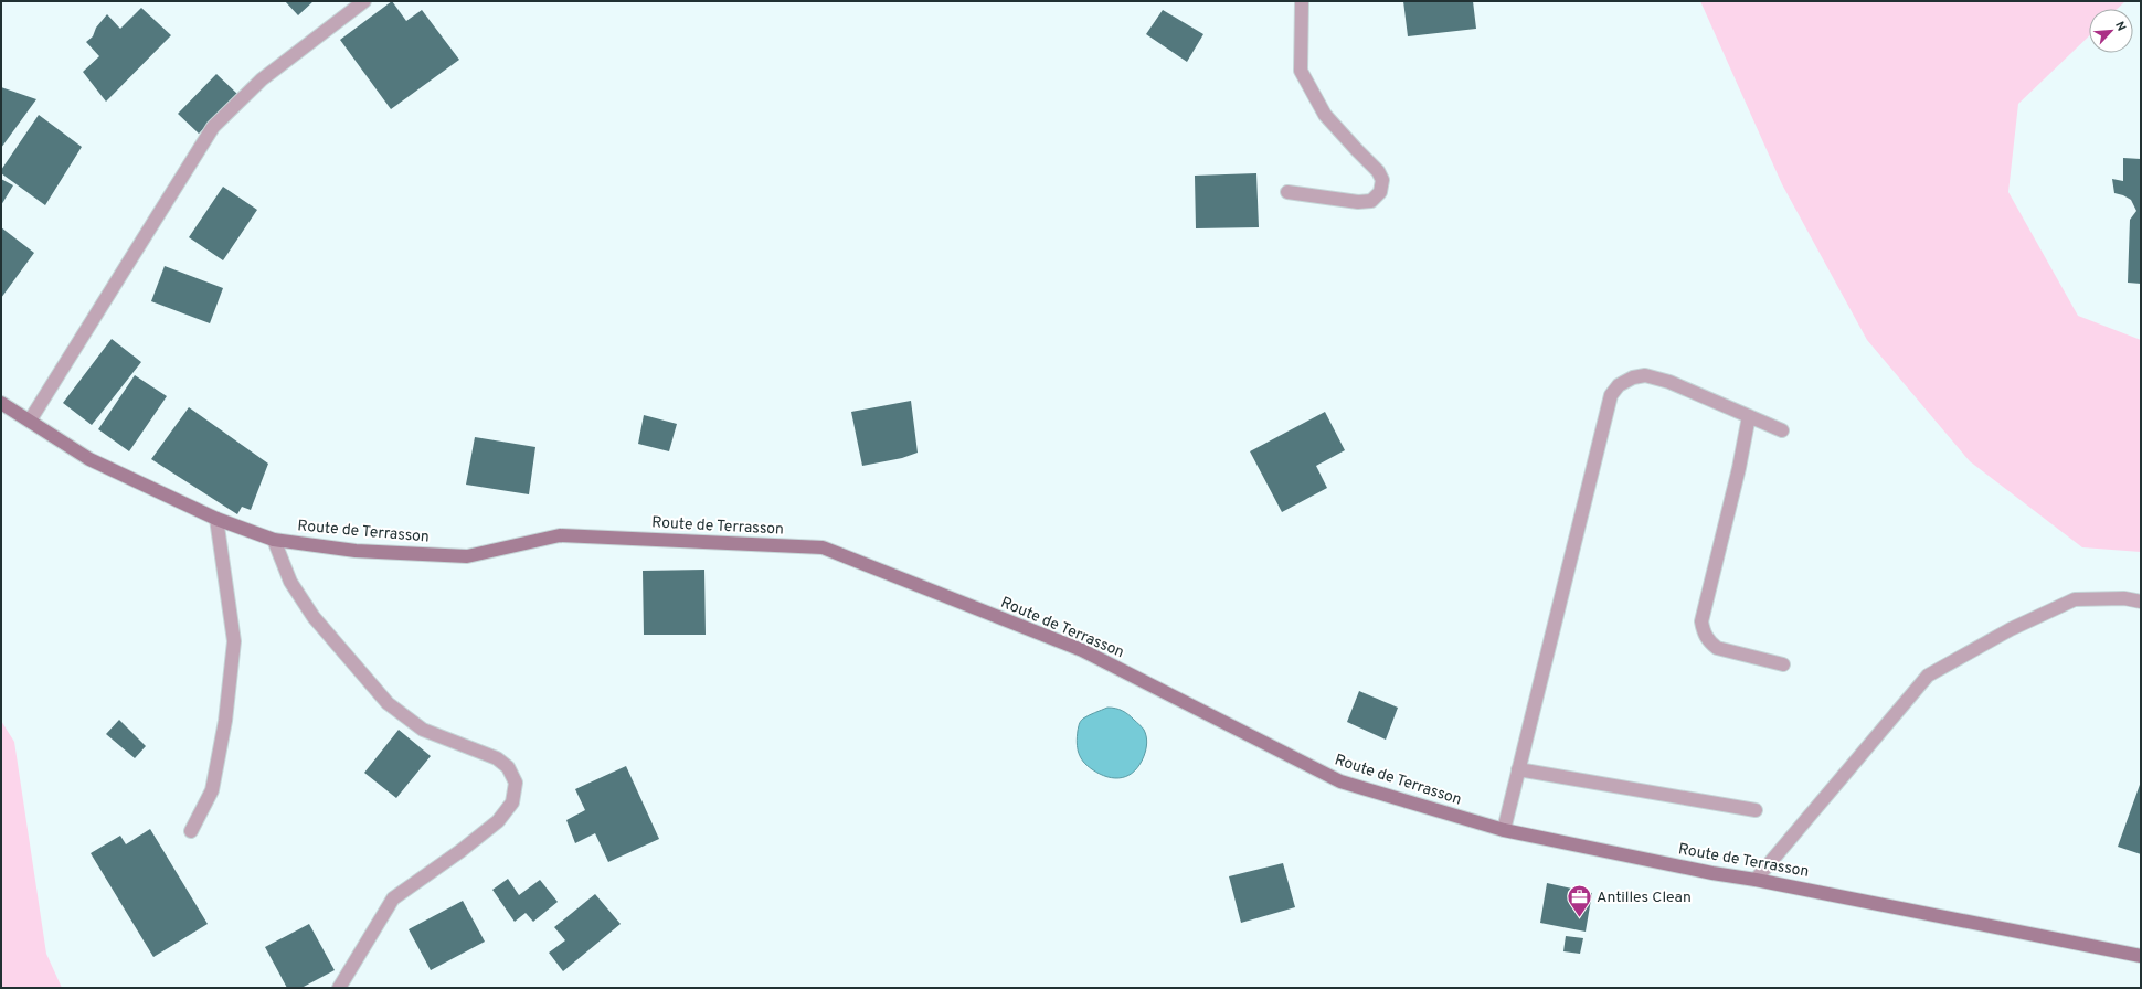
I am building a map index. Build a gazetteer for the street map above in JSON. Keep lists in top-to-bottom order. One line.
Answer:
{"streets":{"street":["Route de Terrasson"]},"places":{"office":["Antilles Clean"]},"north":"top right"}
